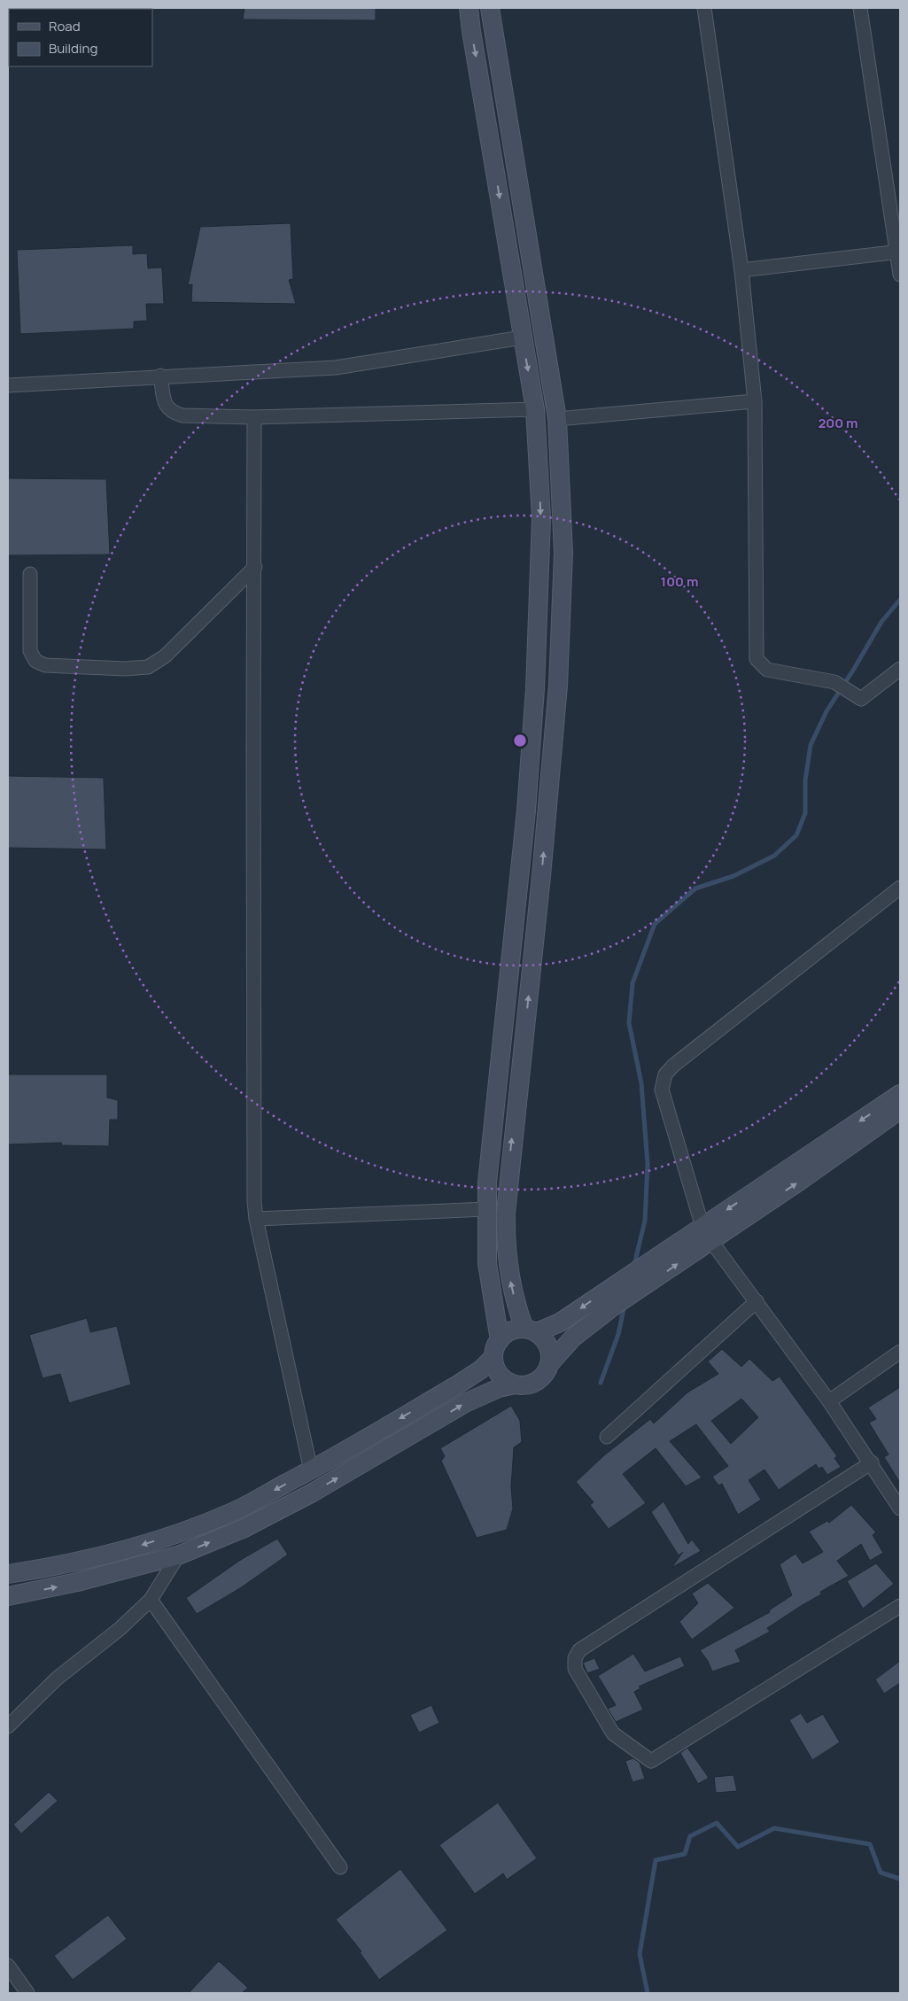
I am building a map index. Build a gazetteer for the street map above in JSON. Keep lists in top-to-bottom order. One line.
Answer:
{"legend":["Road","Building"],"rings":["200 m","100 m"]}
